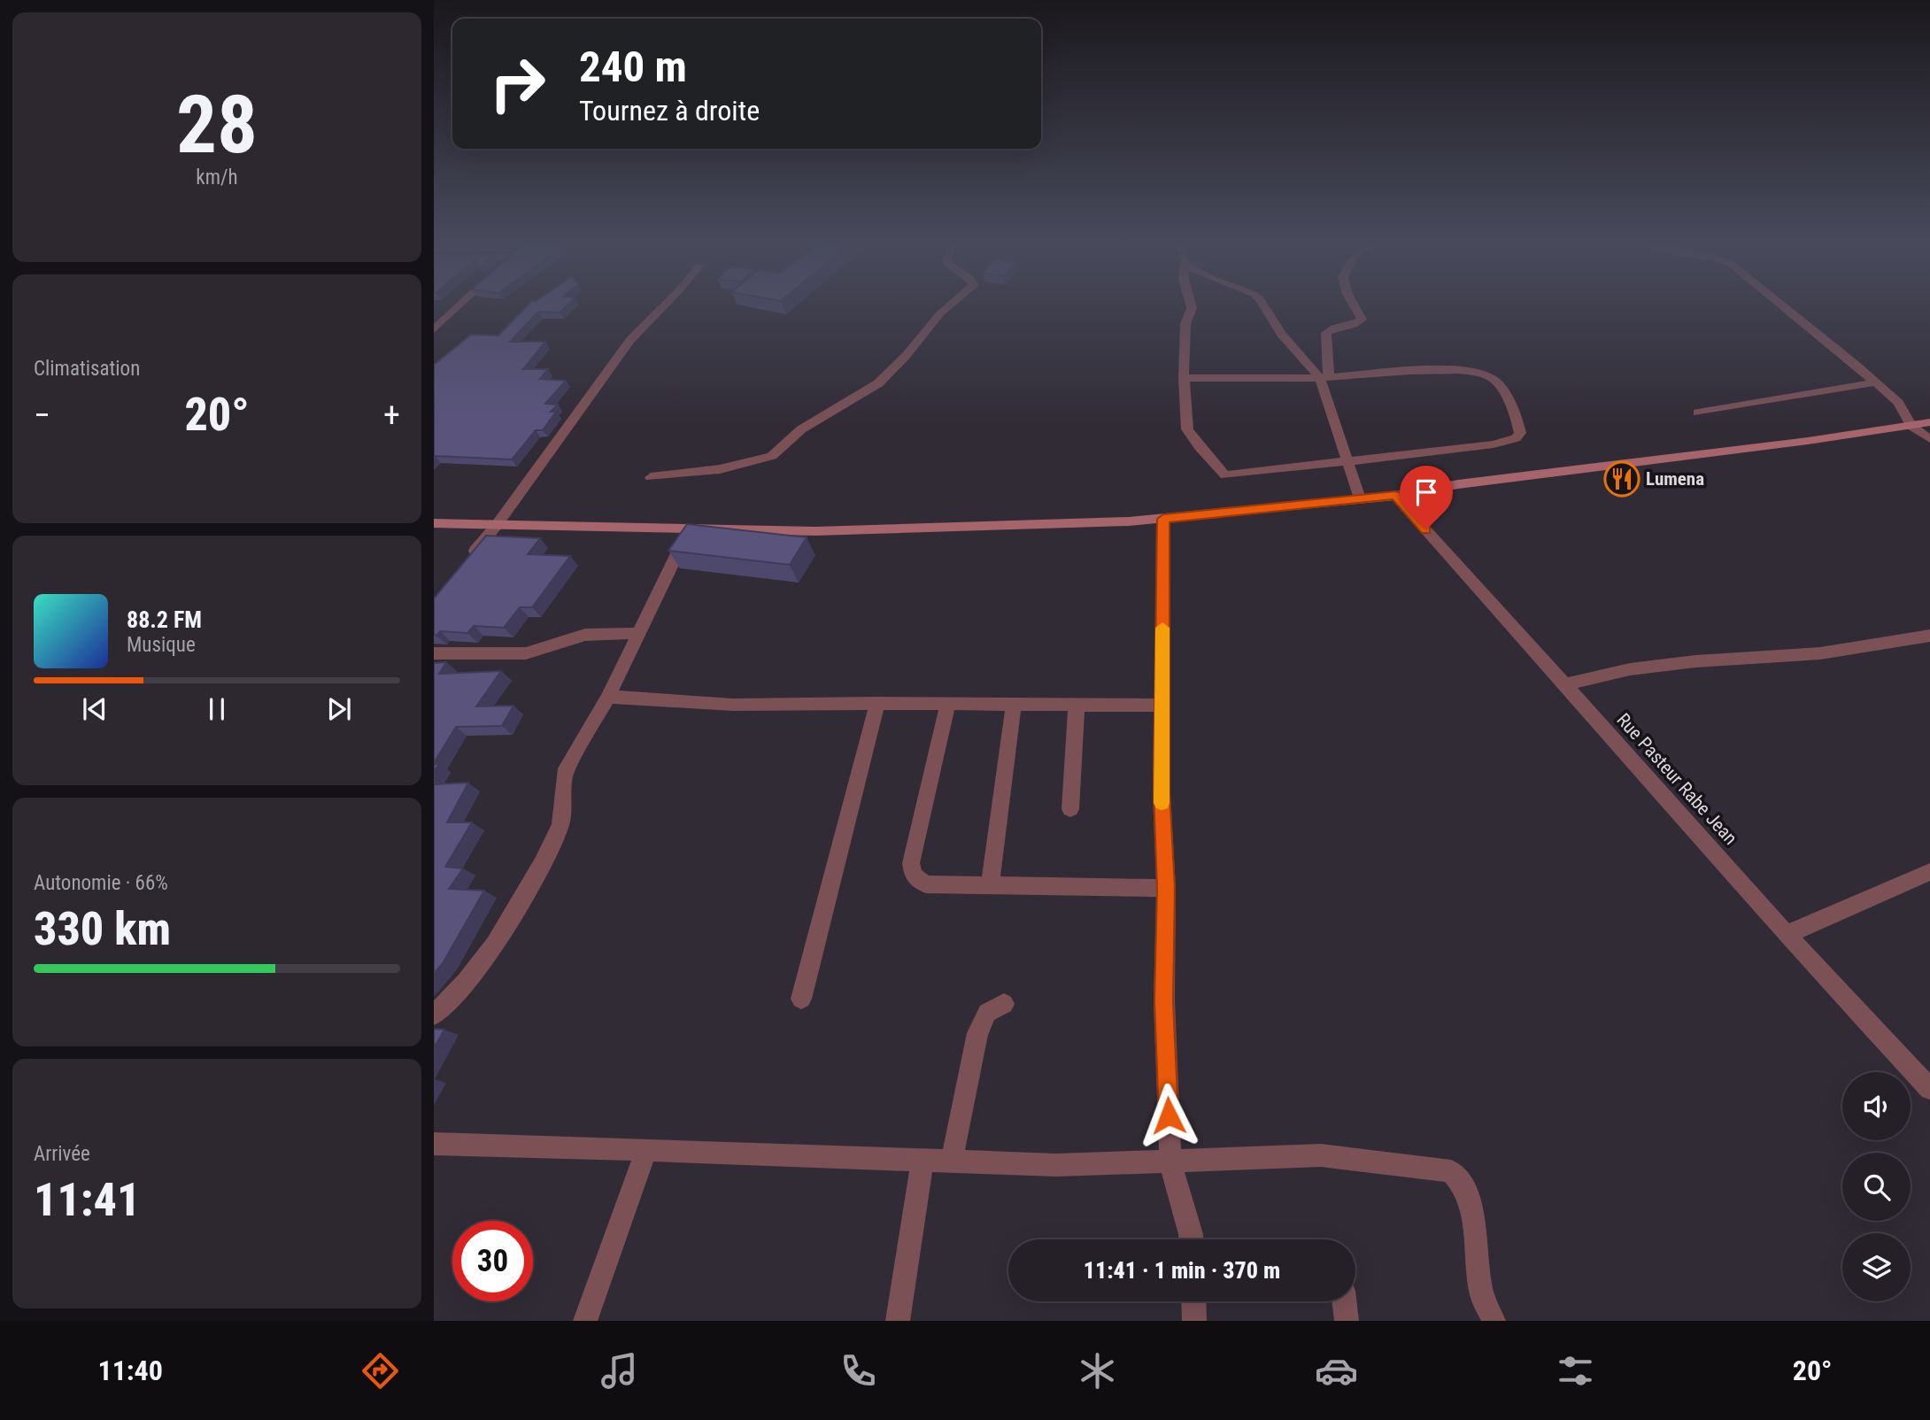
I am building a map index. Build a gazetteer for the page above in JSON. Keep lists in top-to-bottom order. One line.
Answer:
{"streets":{"street":["Rue Pasteur Rabe Jean"]},"places":{"restaurant":["Lumena"]},"page":{"tile":[["28","km/h"],"Climatisation",["Autonomie · 66%","330 km"],["Arrivée","11:41"]],"turn":["240 m","Tournez à droite"],"heat":["−","20°","+"],"song":["88.2 FM","Musique"],"limit":"30","trip":"11:41 · 1 min · 370 m","tabs":["11:40","20°"]}}
